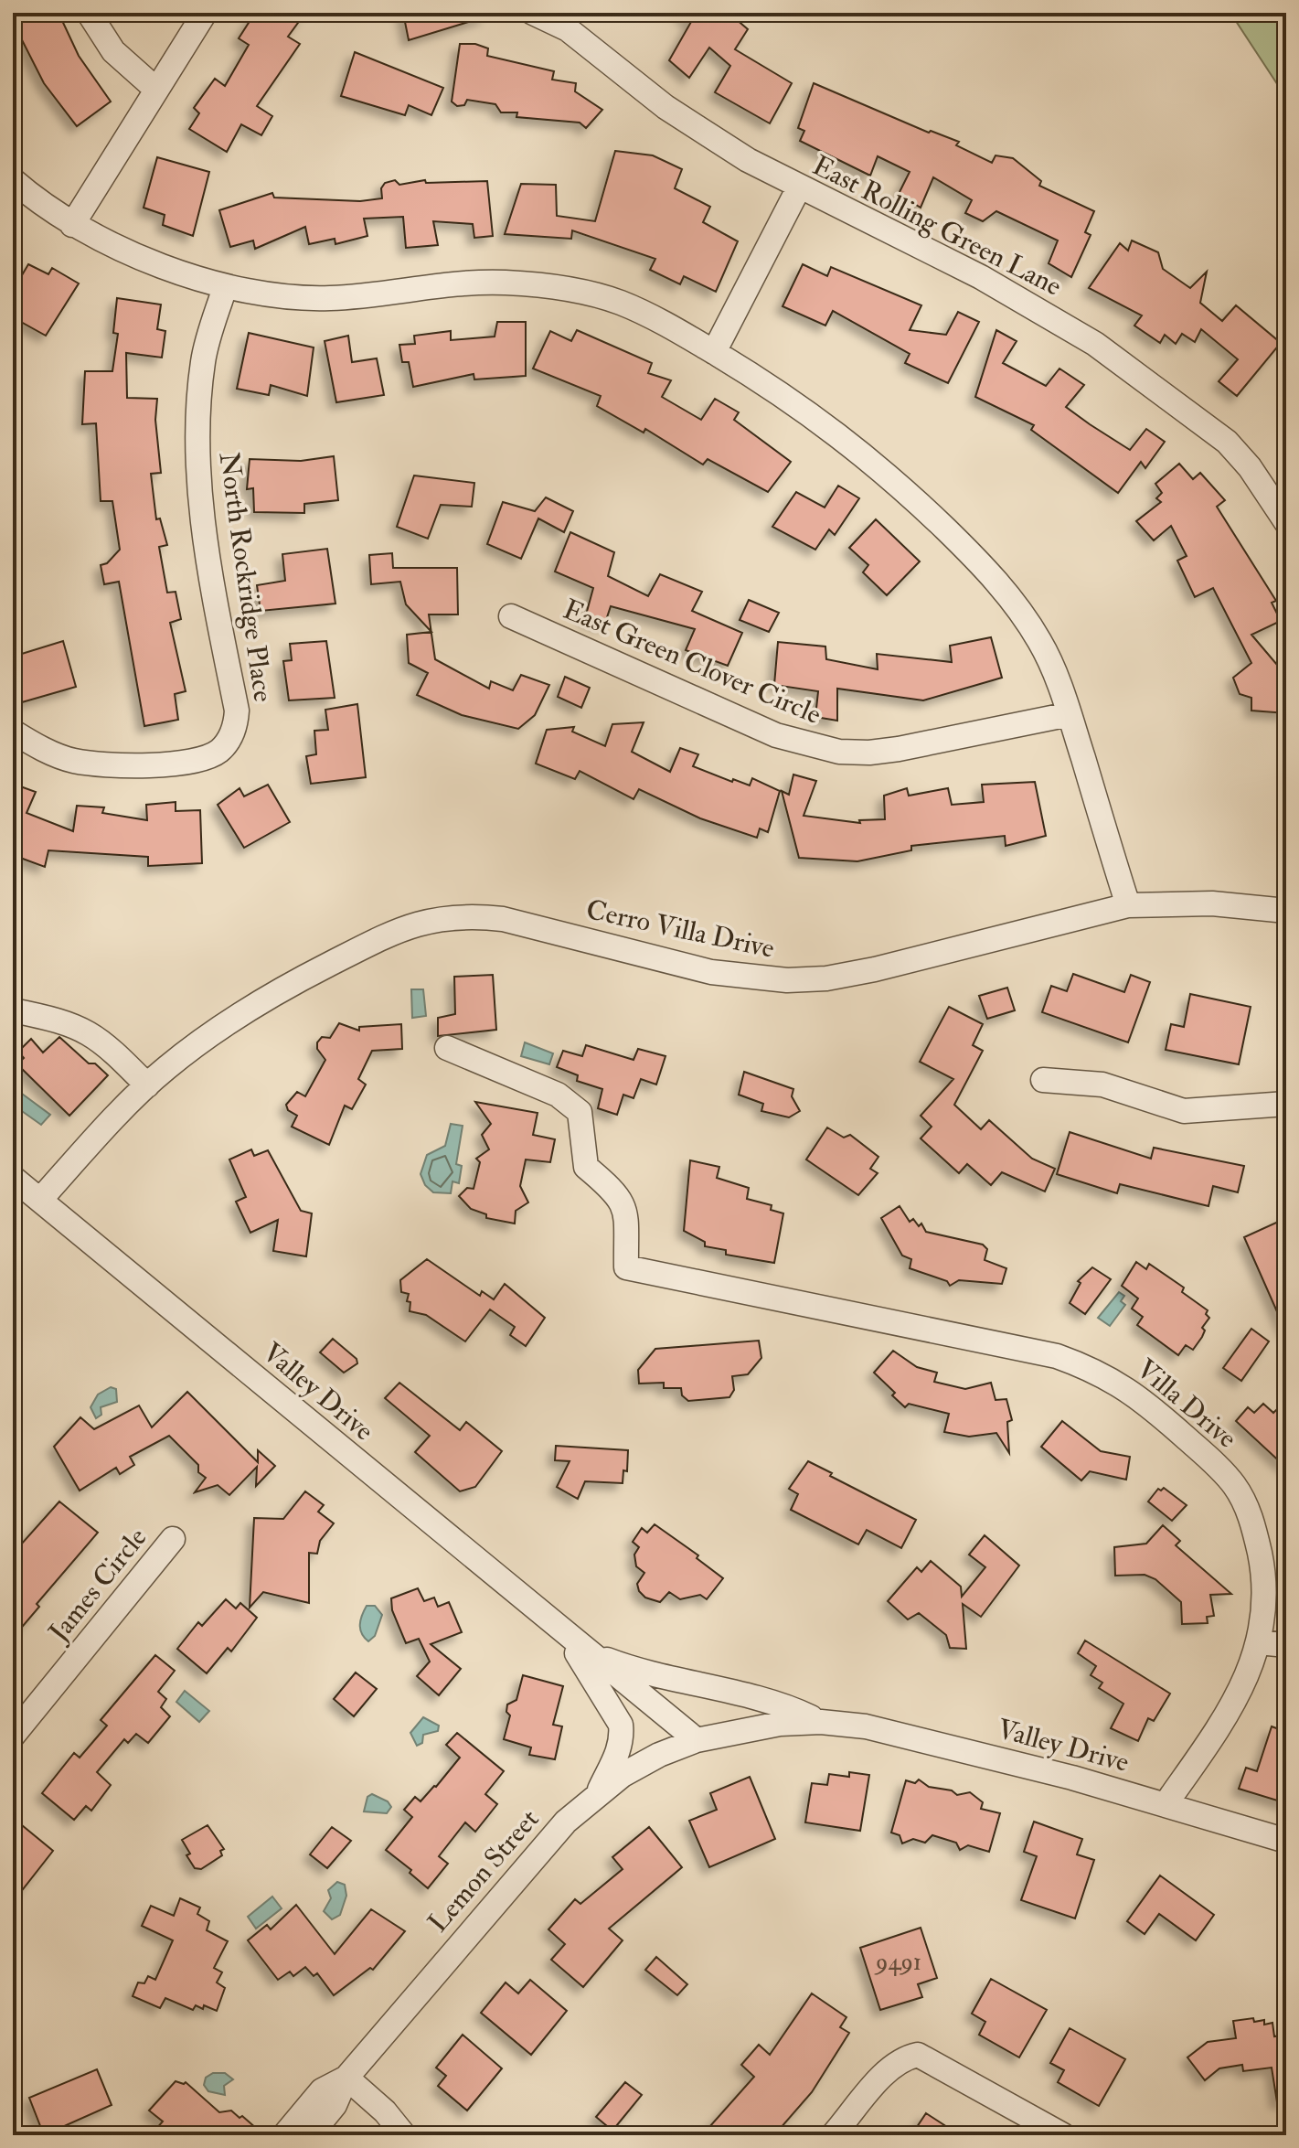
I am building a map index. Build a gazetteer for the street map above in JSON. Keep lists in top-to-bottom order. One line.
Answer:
{"streets":{"street":["East Rolling Green Lane","North Rockridge Place","East Green Clover Circle","Cerro Villa Drive","Valley Drive","Villa Drive","James Circle","Lemon Street"]},"crossings":[["Cerro Villa Drive","Valley Drive"],["Valley Drive","Villa Drive"],["Valley Drive","Lemon Street"]],"house_numbers":["9491"]}
